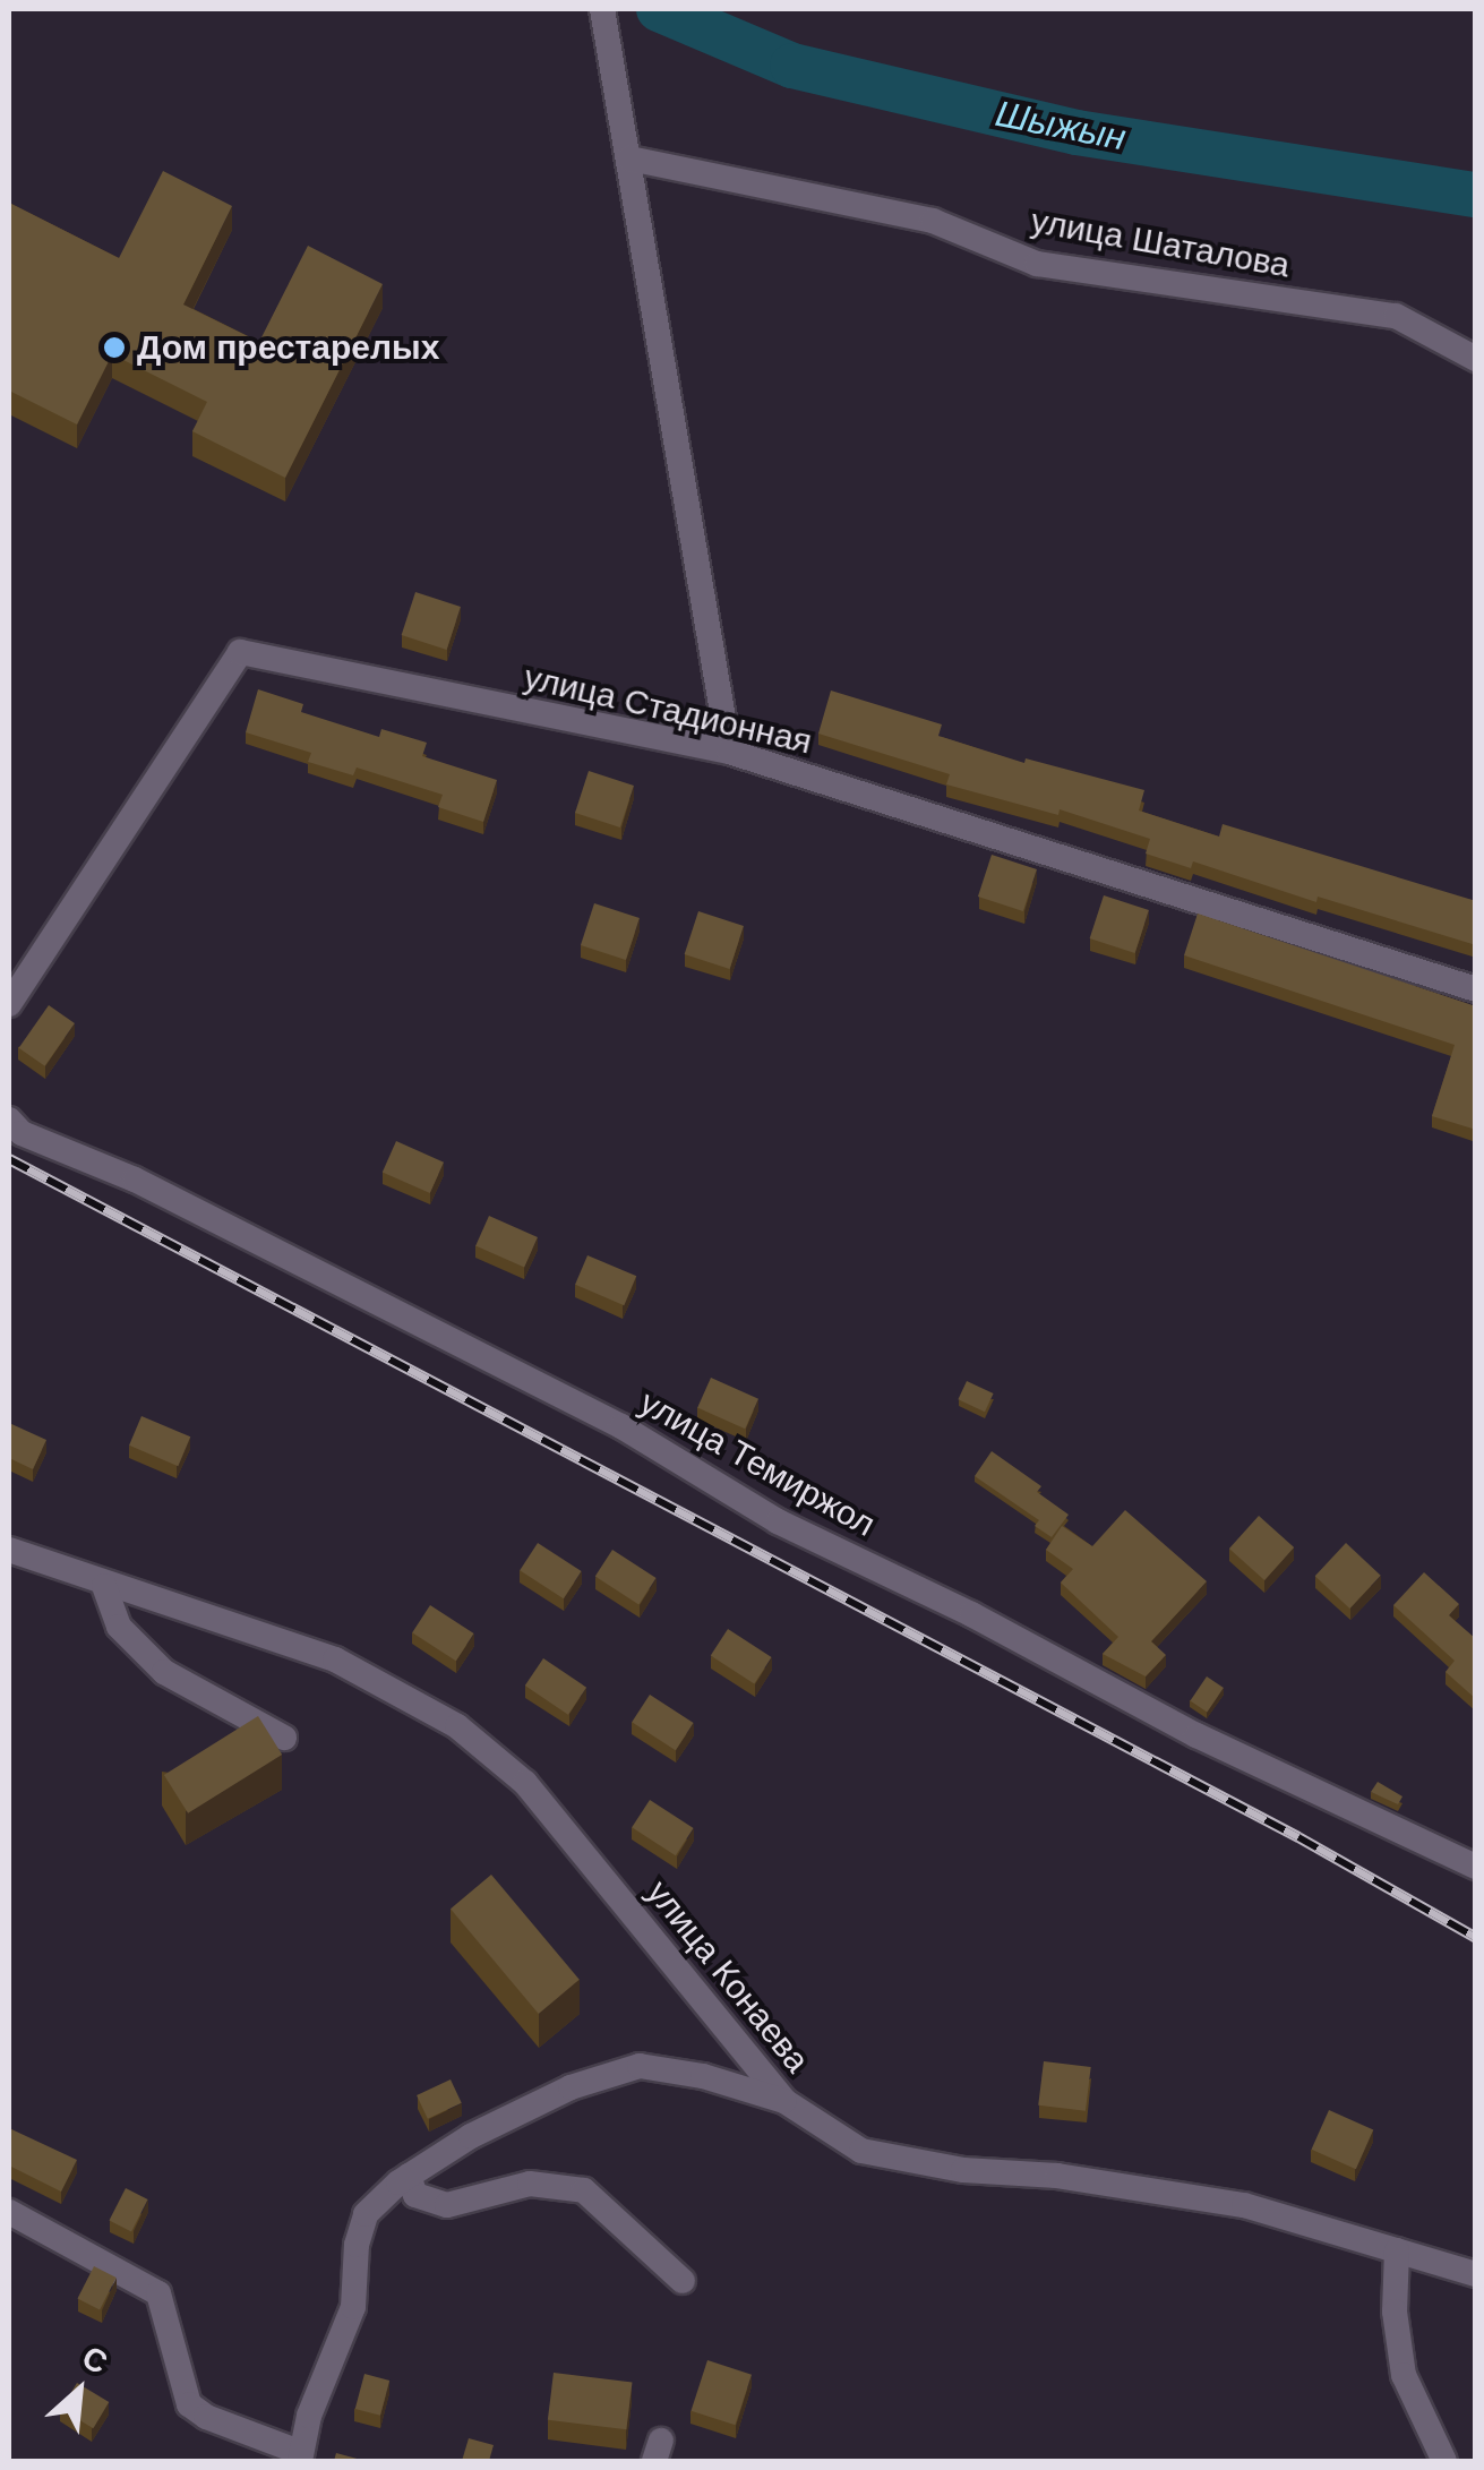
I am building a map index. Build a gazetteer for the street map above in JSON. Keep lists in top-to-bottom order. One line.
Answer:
{"streets":{"street":["улица Шаталова","улица Стадионная","улица Темиржол","улица Конаева"]},"water":["Шыжын"],"places":["Дом престарелых"],"north":"top right"}
